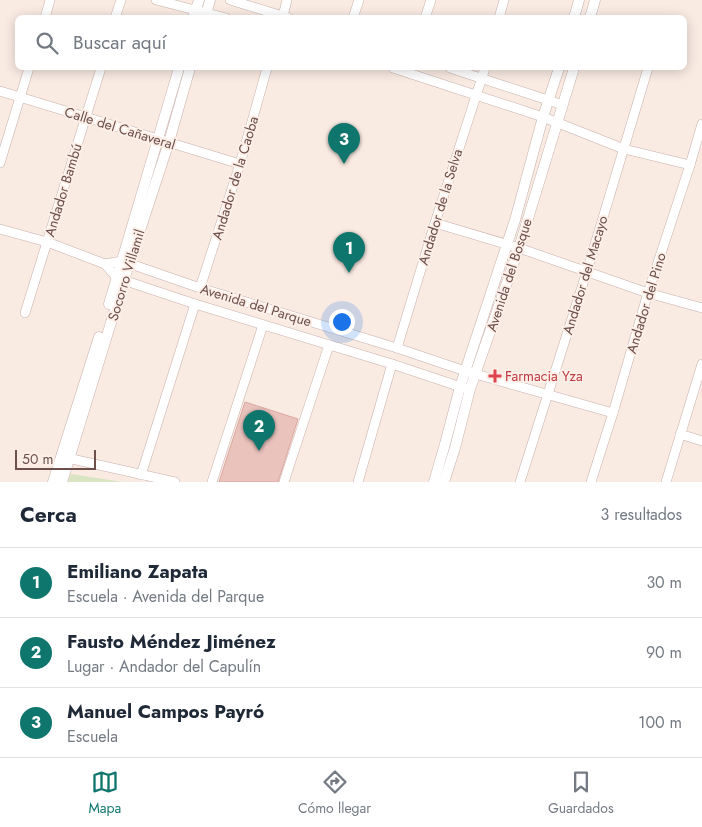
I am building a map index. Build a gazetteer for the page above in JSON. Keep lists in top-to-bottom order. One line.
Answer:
{"streets":{"street":["Calle del Cañaveral","Andador de la Caoba","Andador Bambú","Andador de la Selva","Socorro Villamil","Avenida del Bosque","Andador del Macayo","Andador del Pino","Avenida del Parque"]},"crossings":[["Calle del Cañaveral","Andador de la Caoba"],["Calle del Cañaveral","Andador Bambú"],["Calle del Cañaveral","Socorro Villamil"],["Andador de la Caoba","Avenida del Parque"],["Andador de la Selva","Avenida del Parque"],["Socorro Villamil","Avenida del Parque"],["Avenida del Bosque","Avenida del Parque"],["Andador del Macayo","Avenida del Parque"],["Andador del Pino","Avenida del Parque"]],"places":{"health":["Farmacia Yza"]},"scale_bar":"50 m","page":{"search":"Buscar aquí","pins":["3","1","2"],"scale":"50 m","heading":["Cerca","3 resultados"],"list":[{"mark":"1","name":"Emiliano Zapata","note":"Escuela · Avenida del Parque","value":"30 m"},{"mark":"2","name":"Fausto Méndez Jiménez","note":"Lugar · Andador del Capulín","value":"90 m"},{"mark":"3","name":"Manuel Campos Payró","note":"Escuela","value":"100 m"}],"nav":["Mapa","Cómo llegar","Guardados"]}}
